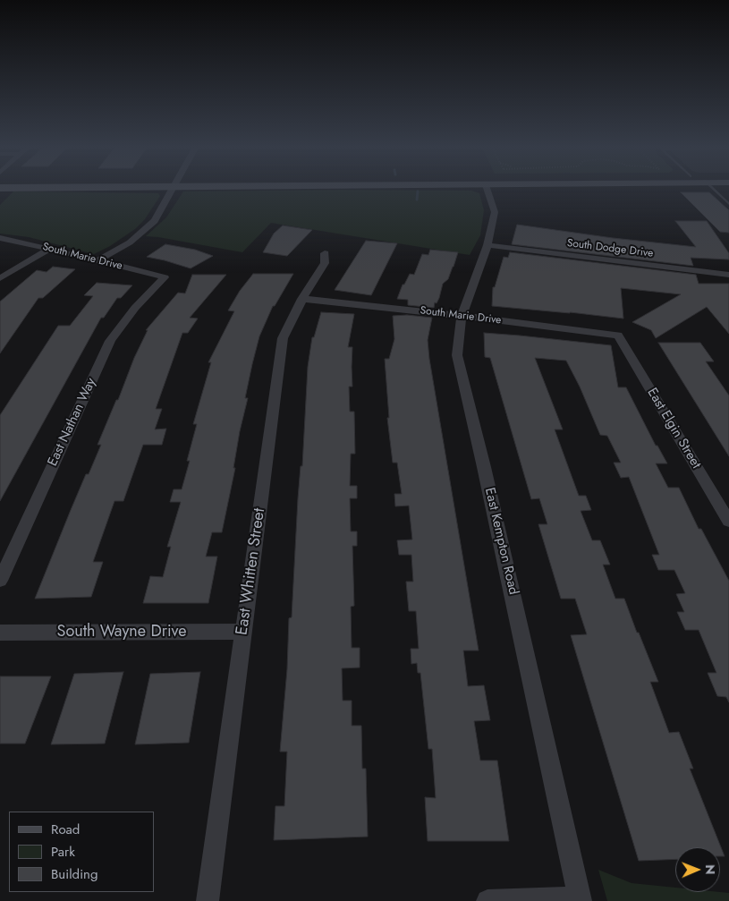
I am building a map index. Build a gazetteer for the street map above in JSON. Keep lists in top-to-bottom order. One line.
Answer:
{"streets":{"street":["South Dodge Drive","South Marie Drive","East Nathan Way","East Elgin Street","East Kempton Road","East Whitten Street","South Wayne Drive"]},"crossings":[["South Dodge Drive","East Kempton Road"],["South Marie Drive","East Nathan Way"],["South Marie Drive","East Elgin Street"],["South Marie Drive","East Kempton Road"],["South Marie Drive","East Whitten Street"],["East Whitten Street","South Wayne Drive"]],"legend":["Road","Park","Building"],"north":"right"}
